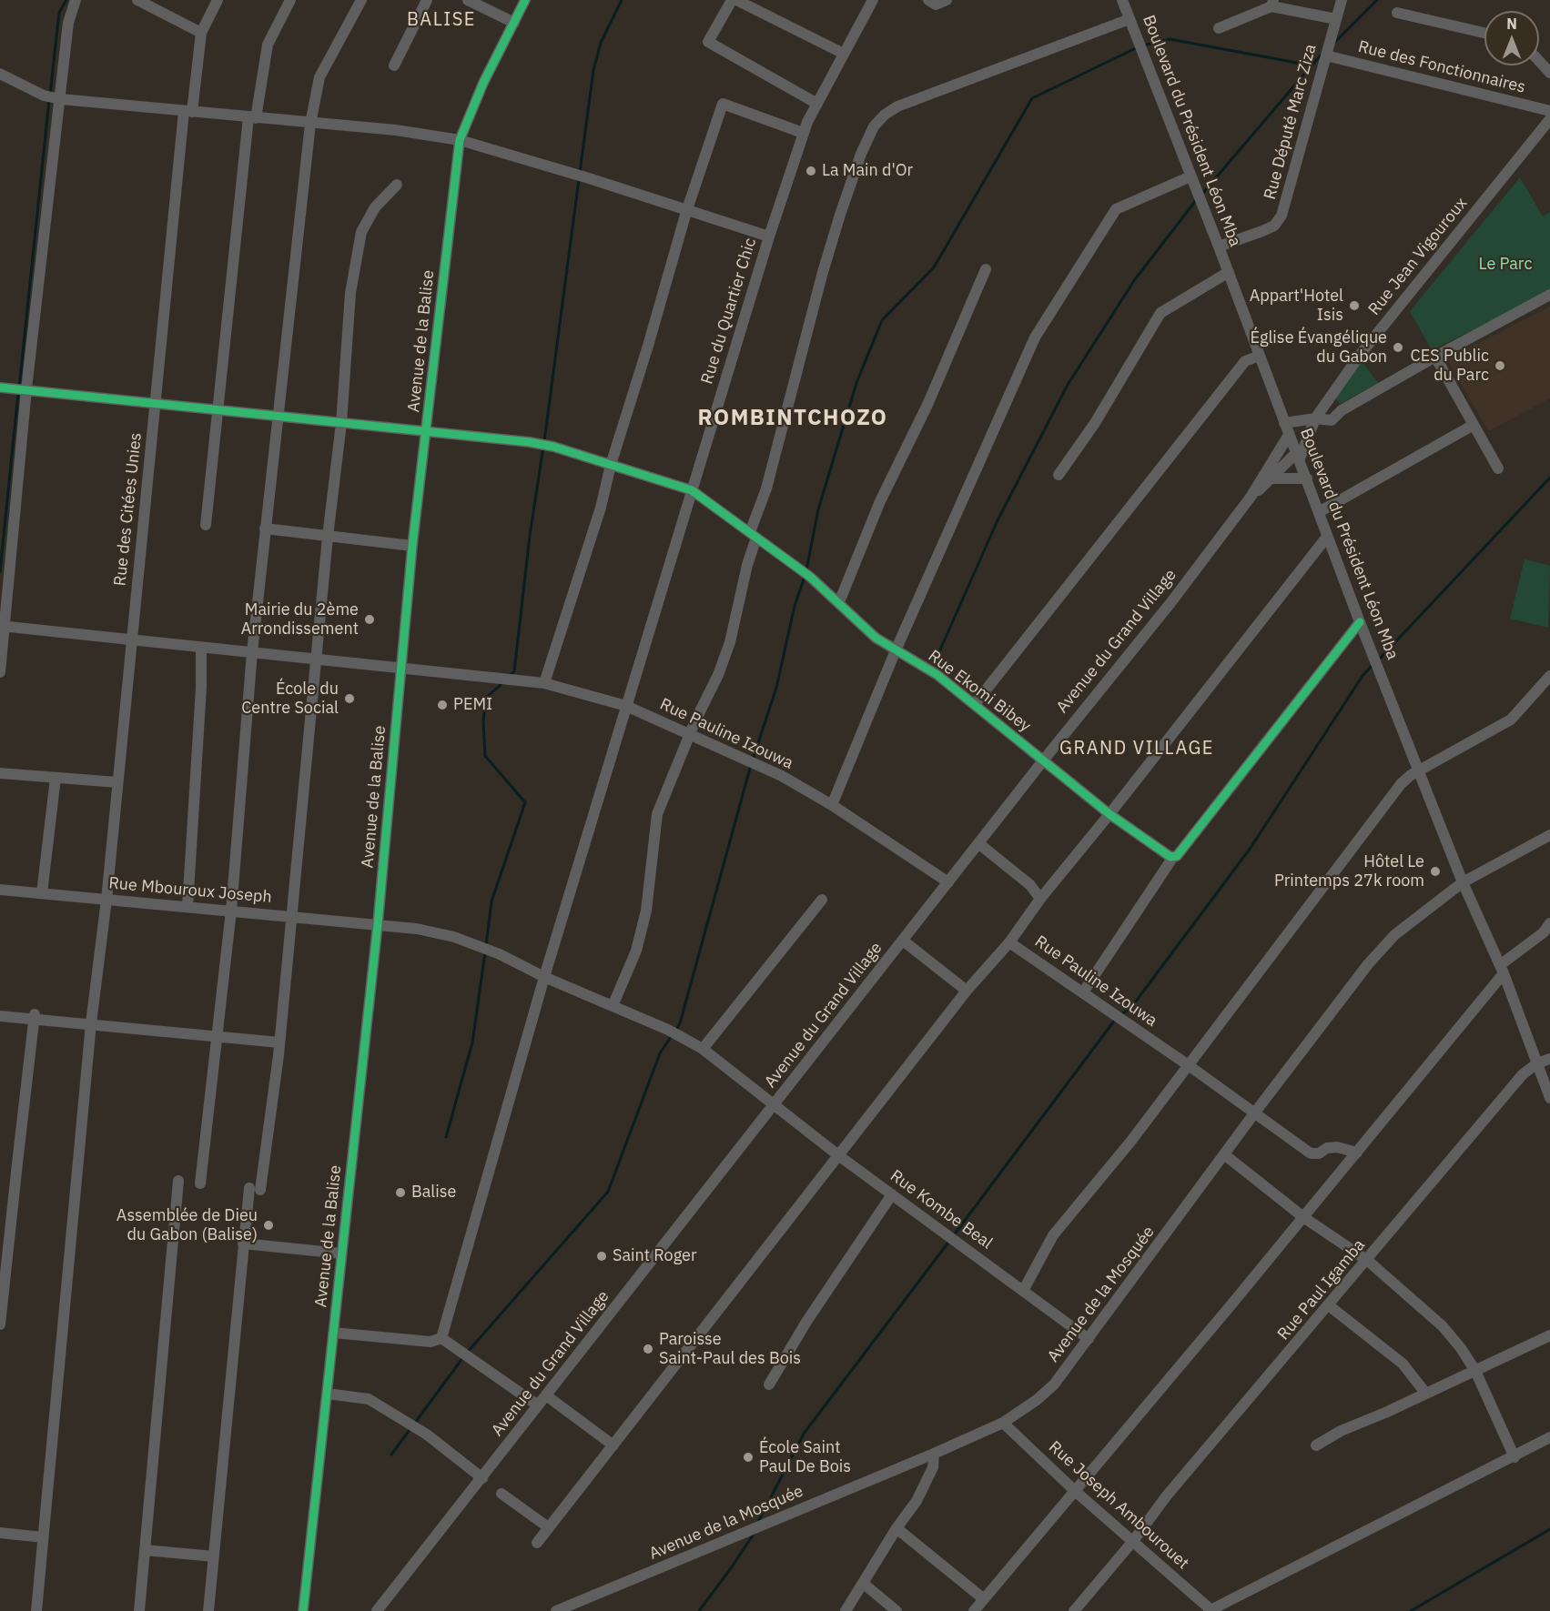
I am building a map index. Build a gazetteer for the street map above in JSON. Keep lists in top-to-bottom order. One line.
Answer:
{"streets":{"street":["Rue des Fonctionnaires","Rue Député Marc Ziza","Boulevard du Président Léon Mba","Rue Jean Vigouroux","Rue du Quartier Chic","Avenue de la Balise","Rue des Citées Unies","Avenue du Grand Village","Rue Ekomi Bibey","Rue Pauline Izouwa","Rue Mbouroux Joseph","Rue Kombe Beal","Rue Paul Igamba","Avenue de la Mosquée","Rue Joseph Ambourouet"]},"crossings":[["Rue des Fonctionnaires","Rue Député Marc Ziza"],["Rue Député Marc Ziza","Boulevard du Président Léon Mba"],["Boulevard du Président Léon Mba","Rue Jean Vigouroux"],["Boulevard du Président Léon Mba","Avenue du Grand Village"],["Boulevard du Président Léon Mba","Rue Paul Igamba"],["Boulevard du Président Léon Mba","Avenue de la Mosquée"],["Rue du Quartier Chic","Rue Ekomi Bibey"],["Rue du Quartier Chic","Rue Pauline Izouwa"],["Rue du Quartier Chic","Rue Mbouroux Joseph"],["Avenue de la Balise","Rue Ekomi Bibey"],["Avenue de la Balise","Rue Pauline Izouwa"],["Avenue de la Balise","Rue Mbouroux Joseph"],["Rue des Citées Unies","Rue Ekomi Bibey"],["Rue des Citées Unies","Rue Mbouroux Joseph"],["Avenue du Grand Village","Rue Ekomi Bibey"],["Avenue du Grand Village","Rue Pauline Izouwa"],["Avenue du Grand Village","Rue Kombe Beal"],["Rue Pauline Izouwa","Rue Kombe Beal"],["Rue Pauline Izouwa","Avenue de la Mosquée"],["Rue Mbouroux Joseph","Rue Kombe Beal"],["Rue Kombe Beal","Avenue de la Mosquée"],["Rue Paul Igamba","Rue Joseph Ambourouet"],["Avenue de la Mosquée","Rue Joseph Ambourouet"]],"districts":["BALISE","ROMBINTCHOZO","GRAND VILLAGE"],"parks":["Le Parc"],"places":["La Main d'Or","Appart'Hotel Isis","Église Évangélique du Gabon","CES Public du Parc","Mairie du 2ème Arrondissement","École du Centre Social","PEMI","Hôtel Le Printemps 27k room","Balise","Assemblée de Dieu du Gabon (Balise)","Saint Roger","Paroisse Saint-Paul des Bois","École Saint Paul De Bois"],"north":"top"}
